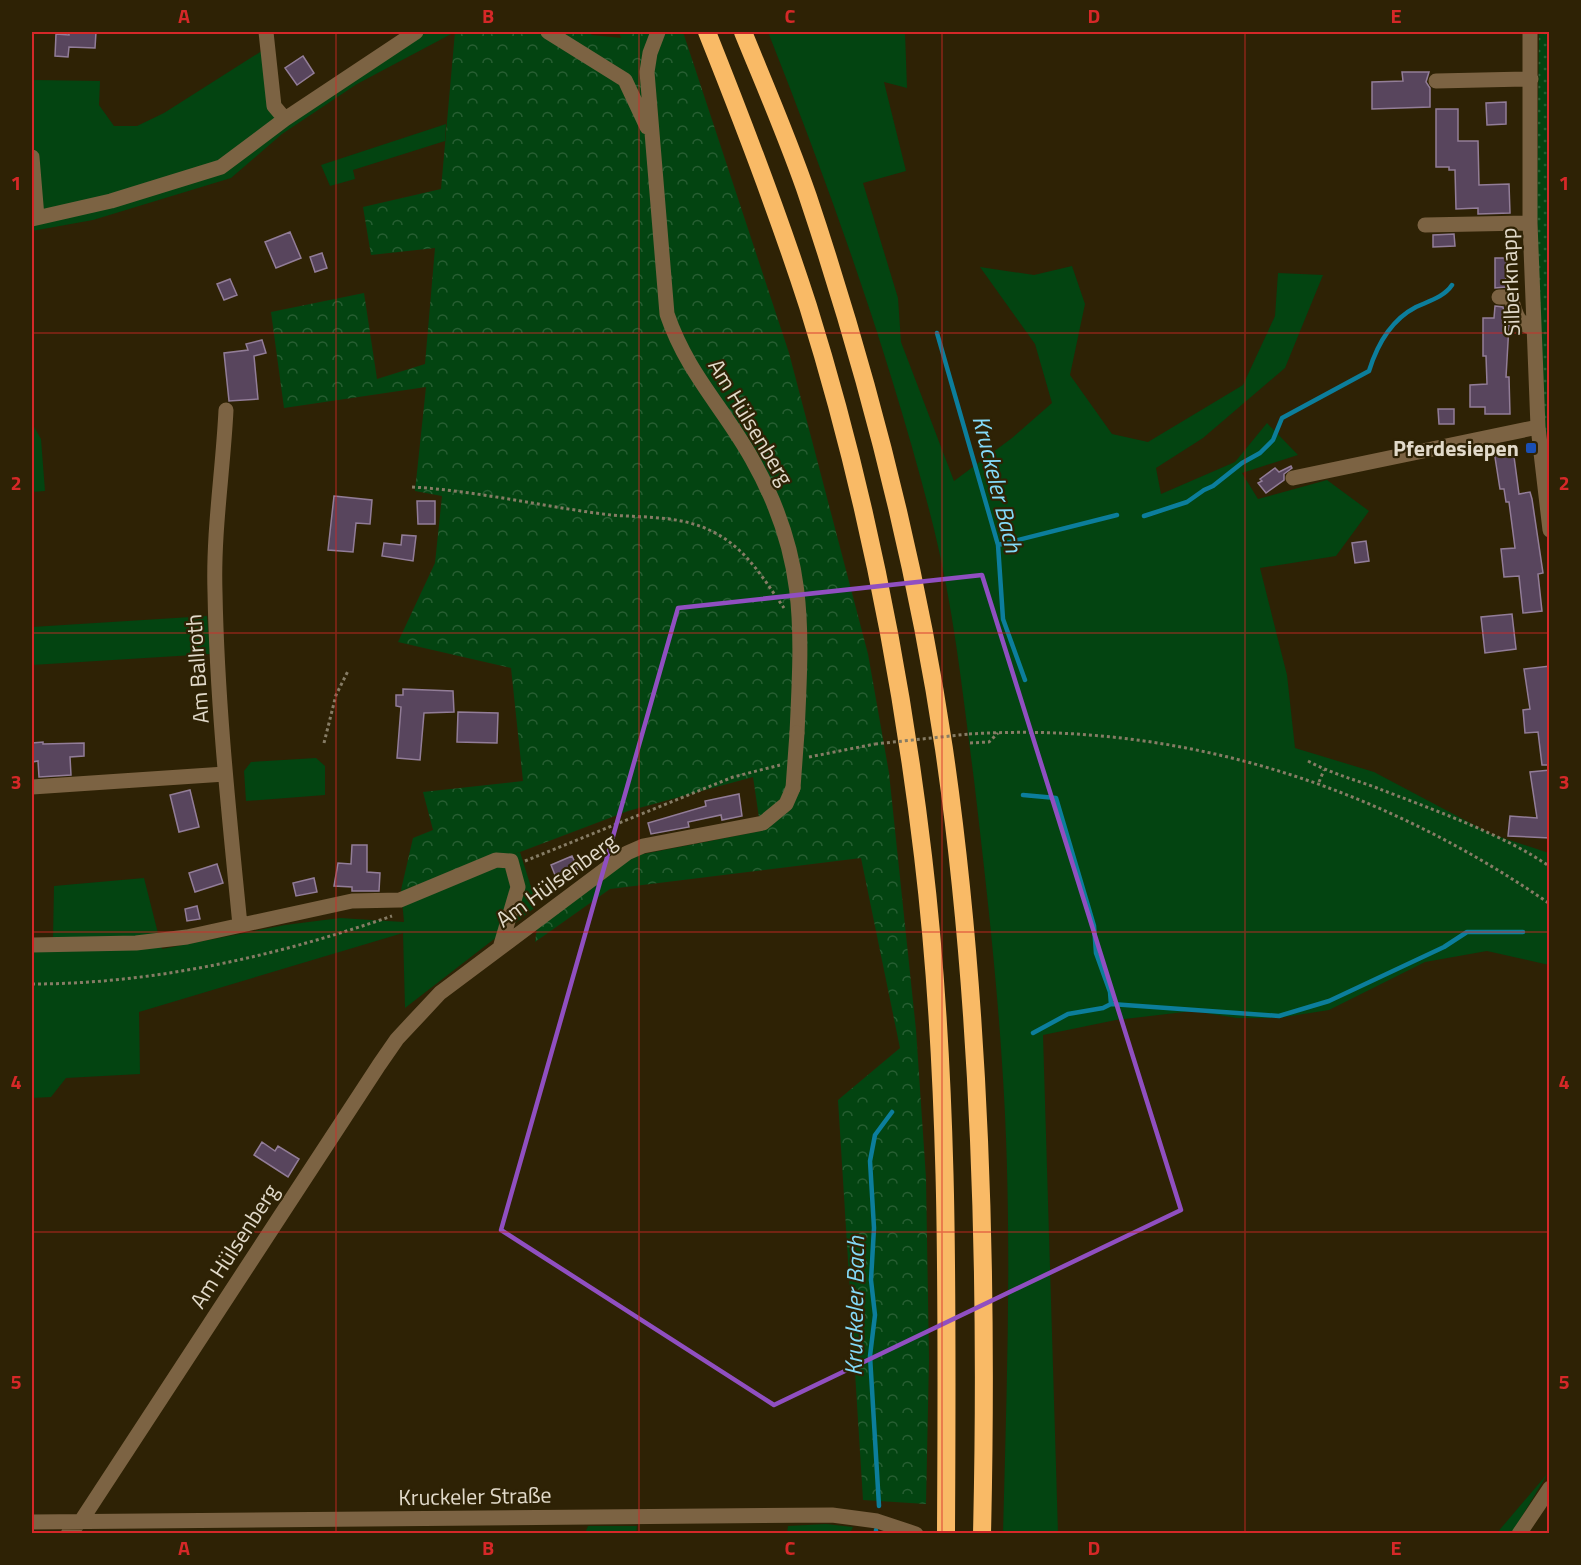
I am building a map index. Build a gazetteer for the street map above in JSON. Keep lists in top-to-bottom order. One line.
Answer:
{"streets":{"street":["Silberknapp","Am Hülsenberg","Am Ballroth","Kruckeler Straße"]},"crossings":[["Am Hülsenberg","Kruckeler Straße"]],"water":["Kruckeler Bach"],"places":{"transit":["Pferdesiepen"]},"grid":{"columns":["A","B","C","D","E"],"rows":["1","2","3","4","5"]}}
